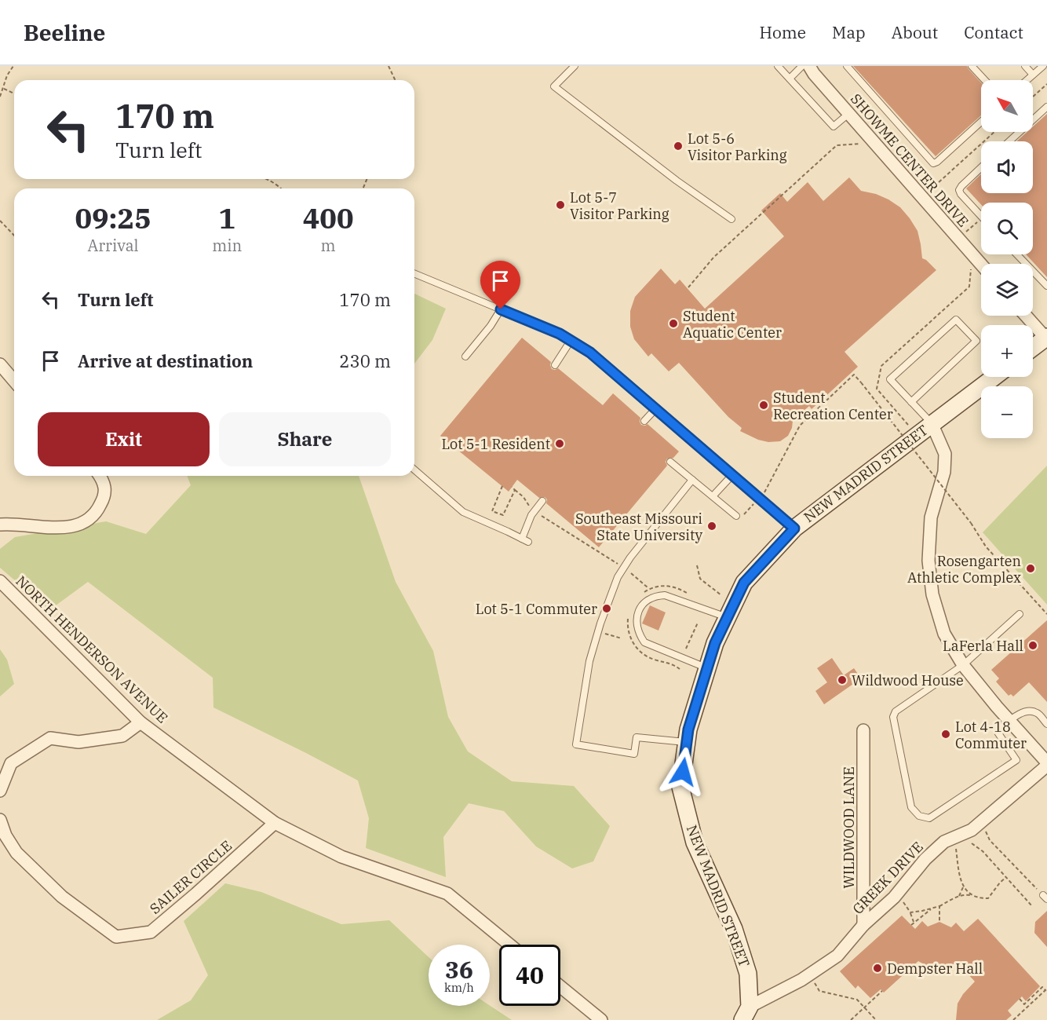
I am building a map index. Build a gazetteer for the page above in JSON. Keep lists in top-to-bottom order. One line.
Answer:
{"streets":{"street":["SHOWME CENTER DRIVE","NEW MADRID STREET","NORTH HENDERSON AVENUE","WILDWOOD LANE","SAILER CIRCLE","GREEK DRIVE"]},"crossings":[["NEW MADRID STREET","GREEK DRIVE"],["NORTH HENDERSON AVENUE","SAILER CIRCLE"],["WILDWOOD LANE","GREEK DRIVE"]],"places":["Lot 5-6 Visitor Parking","Lot 5-7 Visitor Parking","Student Aquatic Center","Student Recreation Center","Lot 5-1 Resident","Southeast Missouri State University","Rosengarten Athletic Complex","Lot 5-1 Commuter","LaFerla Hall","Wildwood House","Lot 4-18 Commuter","Dempster Hall"],"north":"top left","page":{"header":"Beeline","nav":["Home","Map","About","Contact"],"map_buttons":["+","−"],"turn":["170 m","Turn left"],"eta":["09:25","Arrival","1","min","400","m"],"list":[{"name":"Turn left","value":"170 m"},{"name":"Arrive at destination","value":"230 m"}],"buttons":["Exit","Share"],"speed":"36 km/h","limit":"40"}}
